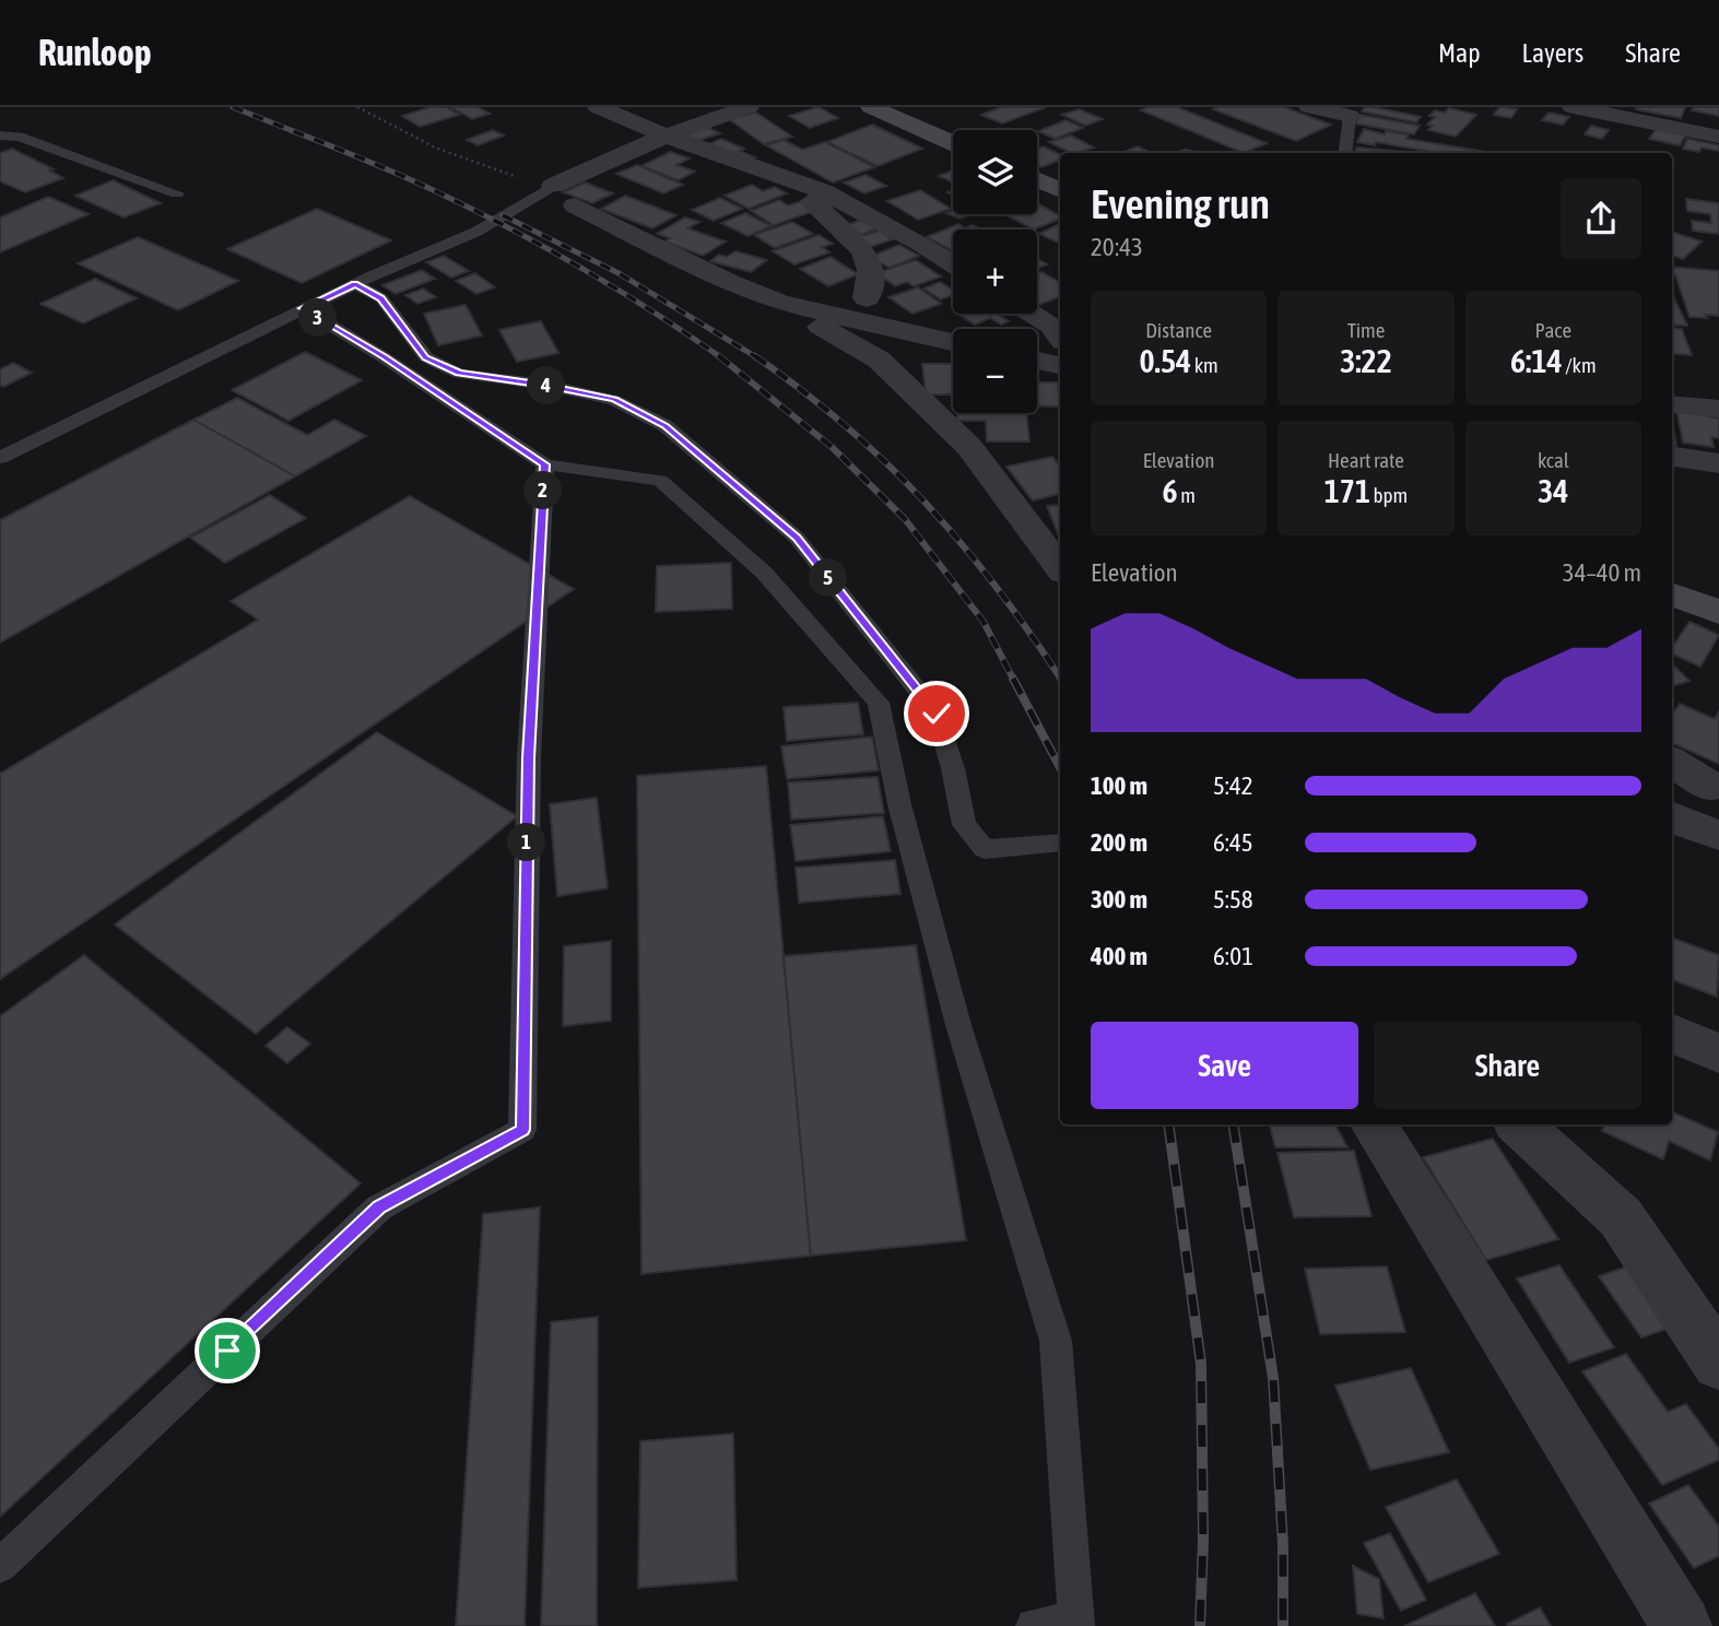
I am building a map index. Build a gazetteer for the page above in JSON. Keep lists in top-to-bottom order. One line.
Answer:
{"page":{"header":"Runloop","nav":["Map","Layers","Share"],"map_buttons":["+","−"],"heading":["Evening run","20:43"],"stats":[["Distance","0.54 km"],["Time","3:22"],["Pace","6:14 /km"],["Elevation","6 m"],["Heart rate","171 bpm"],["kcal","34"]],"pins":["3","4","2","5","1"],"chart":["Elevation","34–40 m"],"list":[{"name":"100 m","note":"5:42"},{"name":"200 m","note":"6:45"},{"name":"300 m","note":"5:58"},{"name":"400 m","note":"6:01"}],"buttons":["Save","Share"]}}
